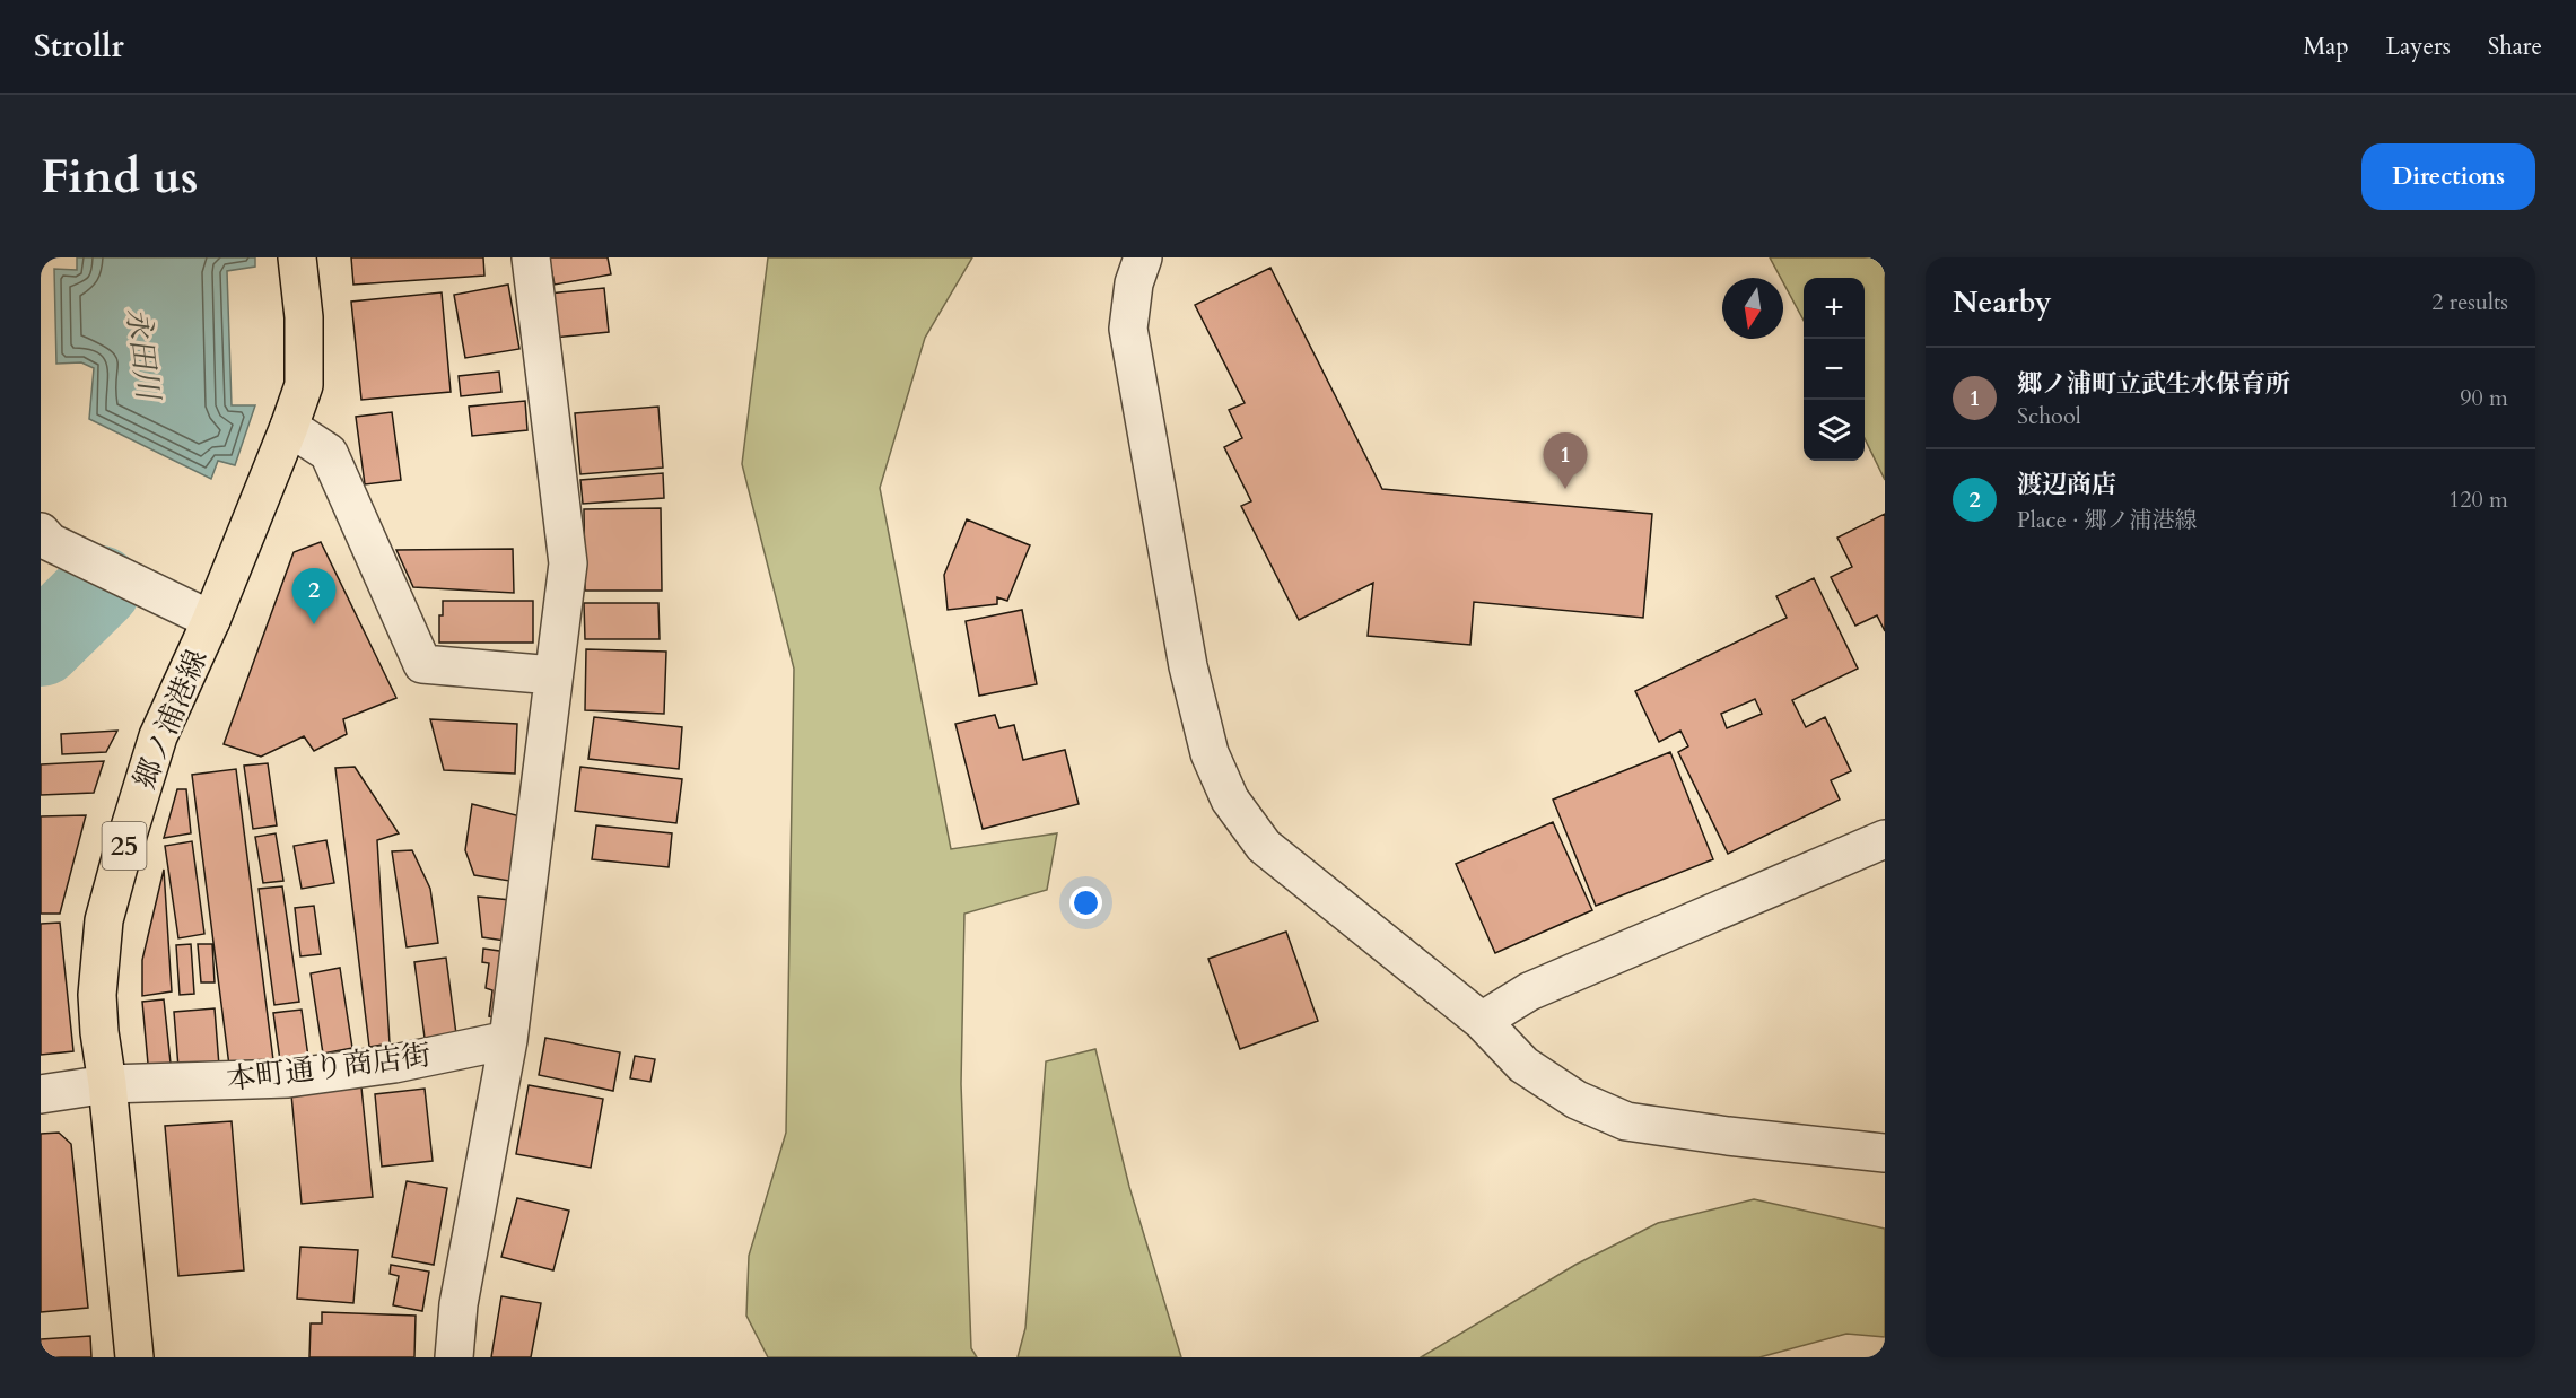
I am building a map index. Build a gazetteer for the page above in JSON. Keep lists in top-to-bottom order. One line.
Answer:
{"streets":{"main road":["郷ノ浦港線","25"],"street":["本町通り商店街"]},"crossings":[["郷ノ浦港線","本町通り商店街"]],"water":["永田川"],"north":"bottom","page":{"header":"Strollr","nav":["Map","Layers","Share"],"buttons":"Directions","title":"Find us","heading":["Nearby","2 results"],"map_buttons":["+","−"],"list":[{"mark":"1","name":"郷ノ浦町立武生水保育所","note":"School","value":"90 m"},{"mark":"2","name":"渡辺商店","note":"Place · 郷ノ浦港線","value":"120 m"}],"pins":["1","2"]}}
